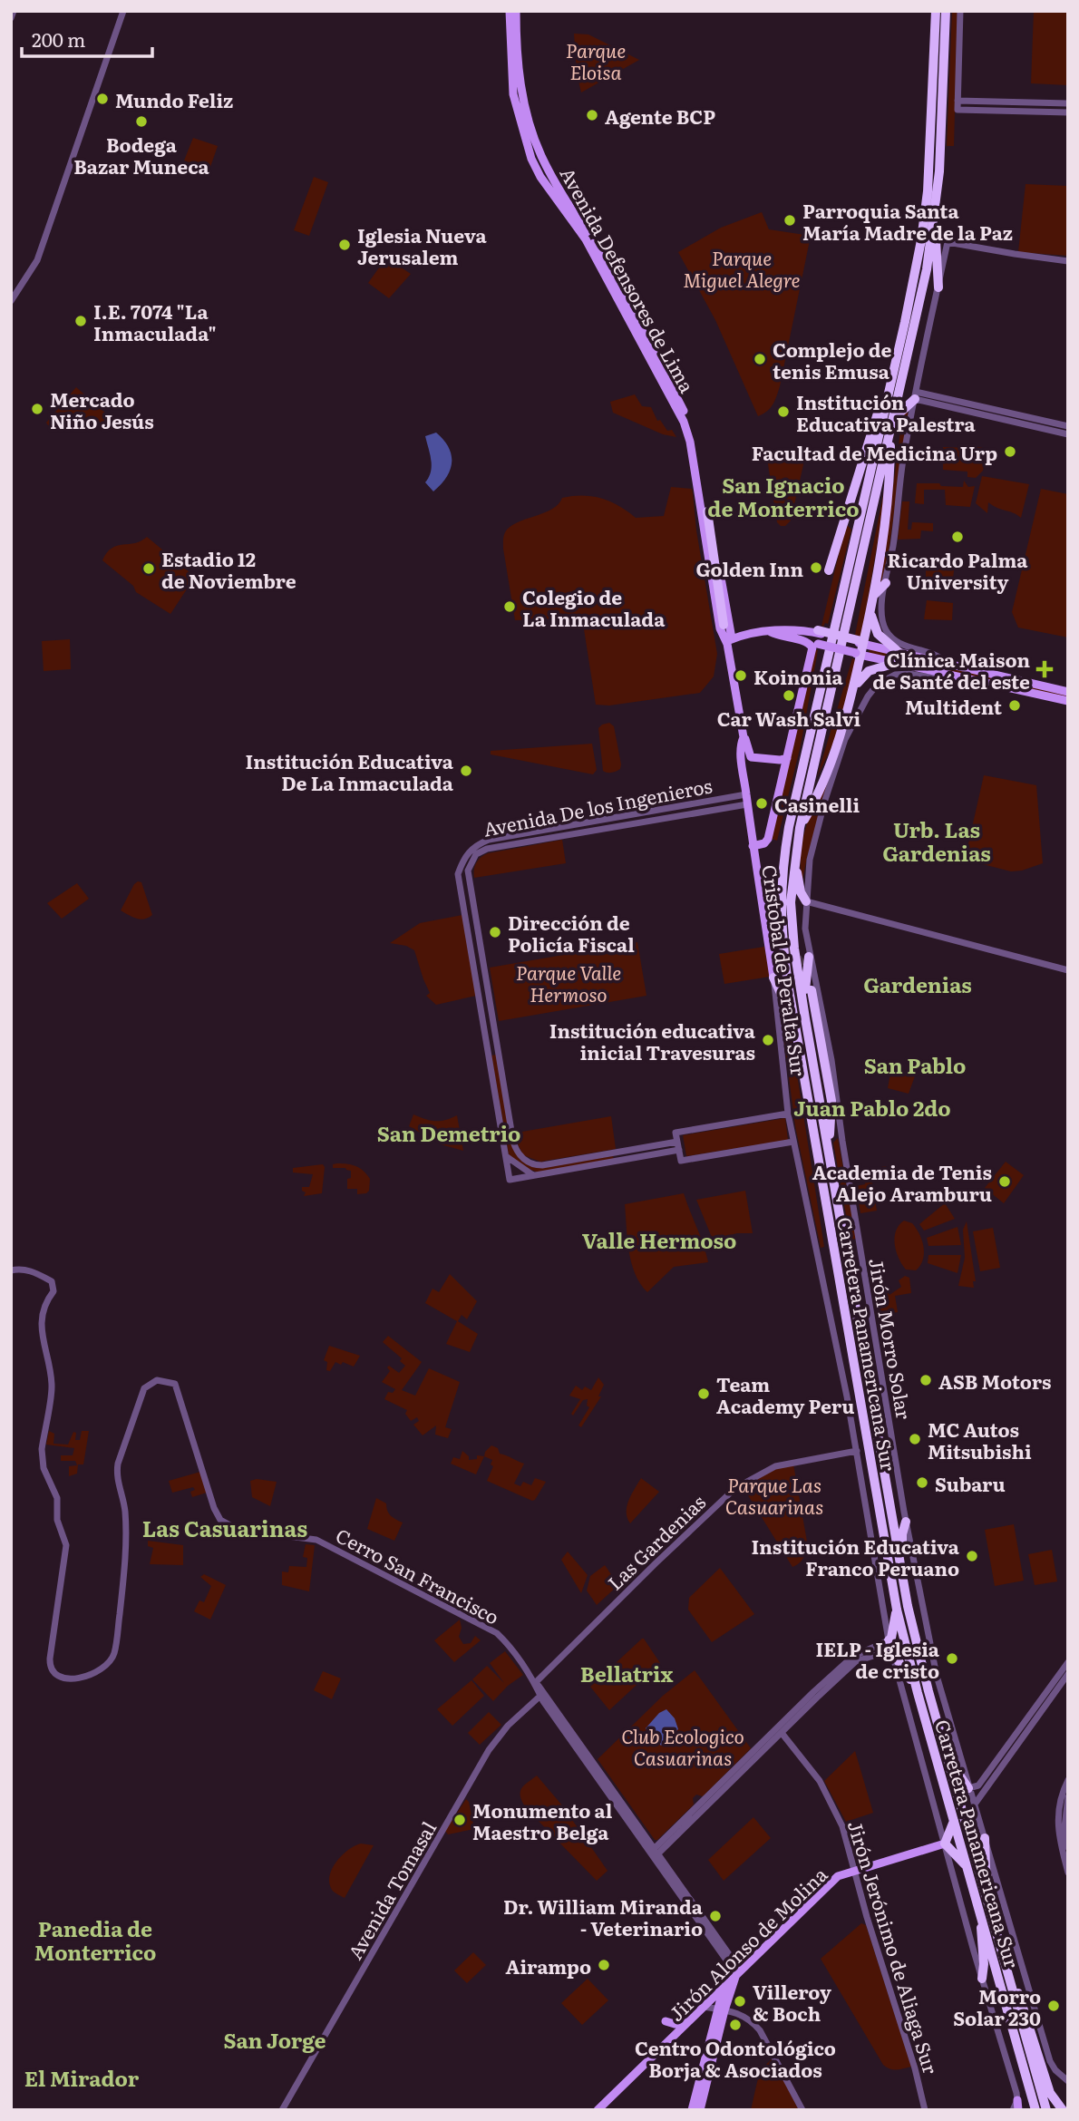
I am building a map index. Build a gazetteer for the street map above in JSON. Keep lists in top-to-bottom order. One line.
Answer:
{"streets":{"highway":["Carretera Panamericana Sur"],"main road":["Avenida Defensores de Lima","Cristobal de Peralta Sur","Jirón Alonso de Molina"],"street":["Avenida De los Ingenieros","Jirón Morro Solar","Las Gardenias","Cerro San Francisco","Avenida Tomasal","Jirón Jerónimo de Aliaga Sur"]},"crossings":[["Avenida Defensores de Lima","Cristobal de Peralta Sur"],["Avenida De los Ingenieros","Cristobal de Peralta Sur"],["Cristobal de Peralta Sur","Las Gardenias"],["Cristobal de Peralta Sur","Jirón Alonso de Molina"],["Las Gardenias","Cerro San Francisco"],["Jirón Alonso de Molina","Jirón Jerónimo de Aliaga Sur"]],"districts":["San Ignacio de Monterrico","Urb. Las Gardenias","Gardenias","San Pablo","Juan Pablo 2do","San Demetrio","Valle Hermoso","Las Casuarinas","Bellatrix","Panedia de Monterrico","San Jorge","El Mirador"],"parks":["Parque Eloisa","Parque Miguel Alegre","Parque Valle Hermoso","Parque Las Casuarinas","Club Ecologico Casuarinas"],"places":{"other":["Mundo Feliz","Agente BCP","Bodega Bazar Muneca","Parroquia Santa María Madre de la Paz","Iglesia Nueva Jerusalem","I.E. 7074 \"La Inmaculada\"","Complejo de tenis Emusa","Mercado Niño Jesús","Institución Educativa Palestra","Facultad de Medicina Urp","Ricardo Palma University","Golden Inn","Estadio 12 de Noviembre","Colegio de La Inmaculada","Koinonia","Car Wash Salvi","Multident","Institución Educativa De La Inmaculada","Casinelli","Dirección de Policía Fiscal","Institución educativa inicial Travesuras","Academia de Tenis Alejo Aramburu","ASB Motors","Team Academy Peru","MC Autos Mitsubishi","Subaru","Institución Educativa Franco Peruano","IELP - Iglesia de cristo","Monumento al Maestro Belga","Dr. William Miranda - Veterinario","Airampo","Villeroy & Boch","Morro Solar 230","Centro Odontológico Borja & Asociados"],"health":["Clínica Maison de Santé del este"]},"scale_bar":"200 m"}
